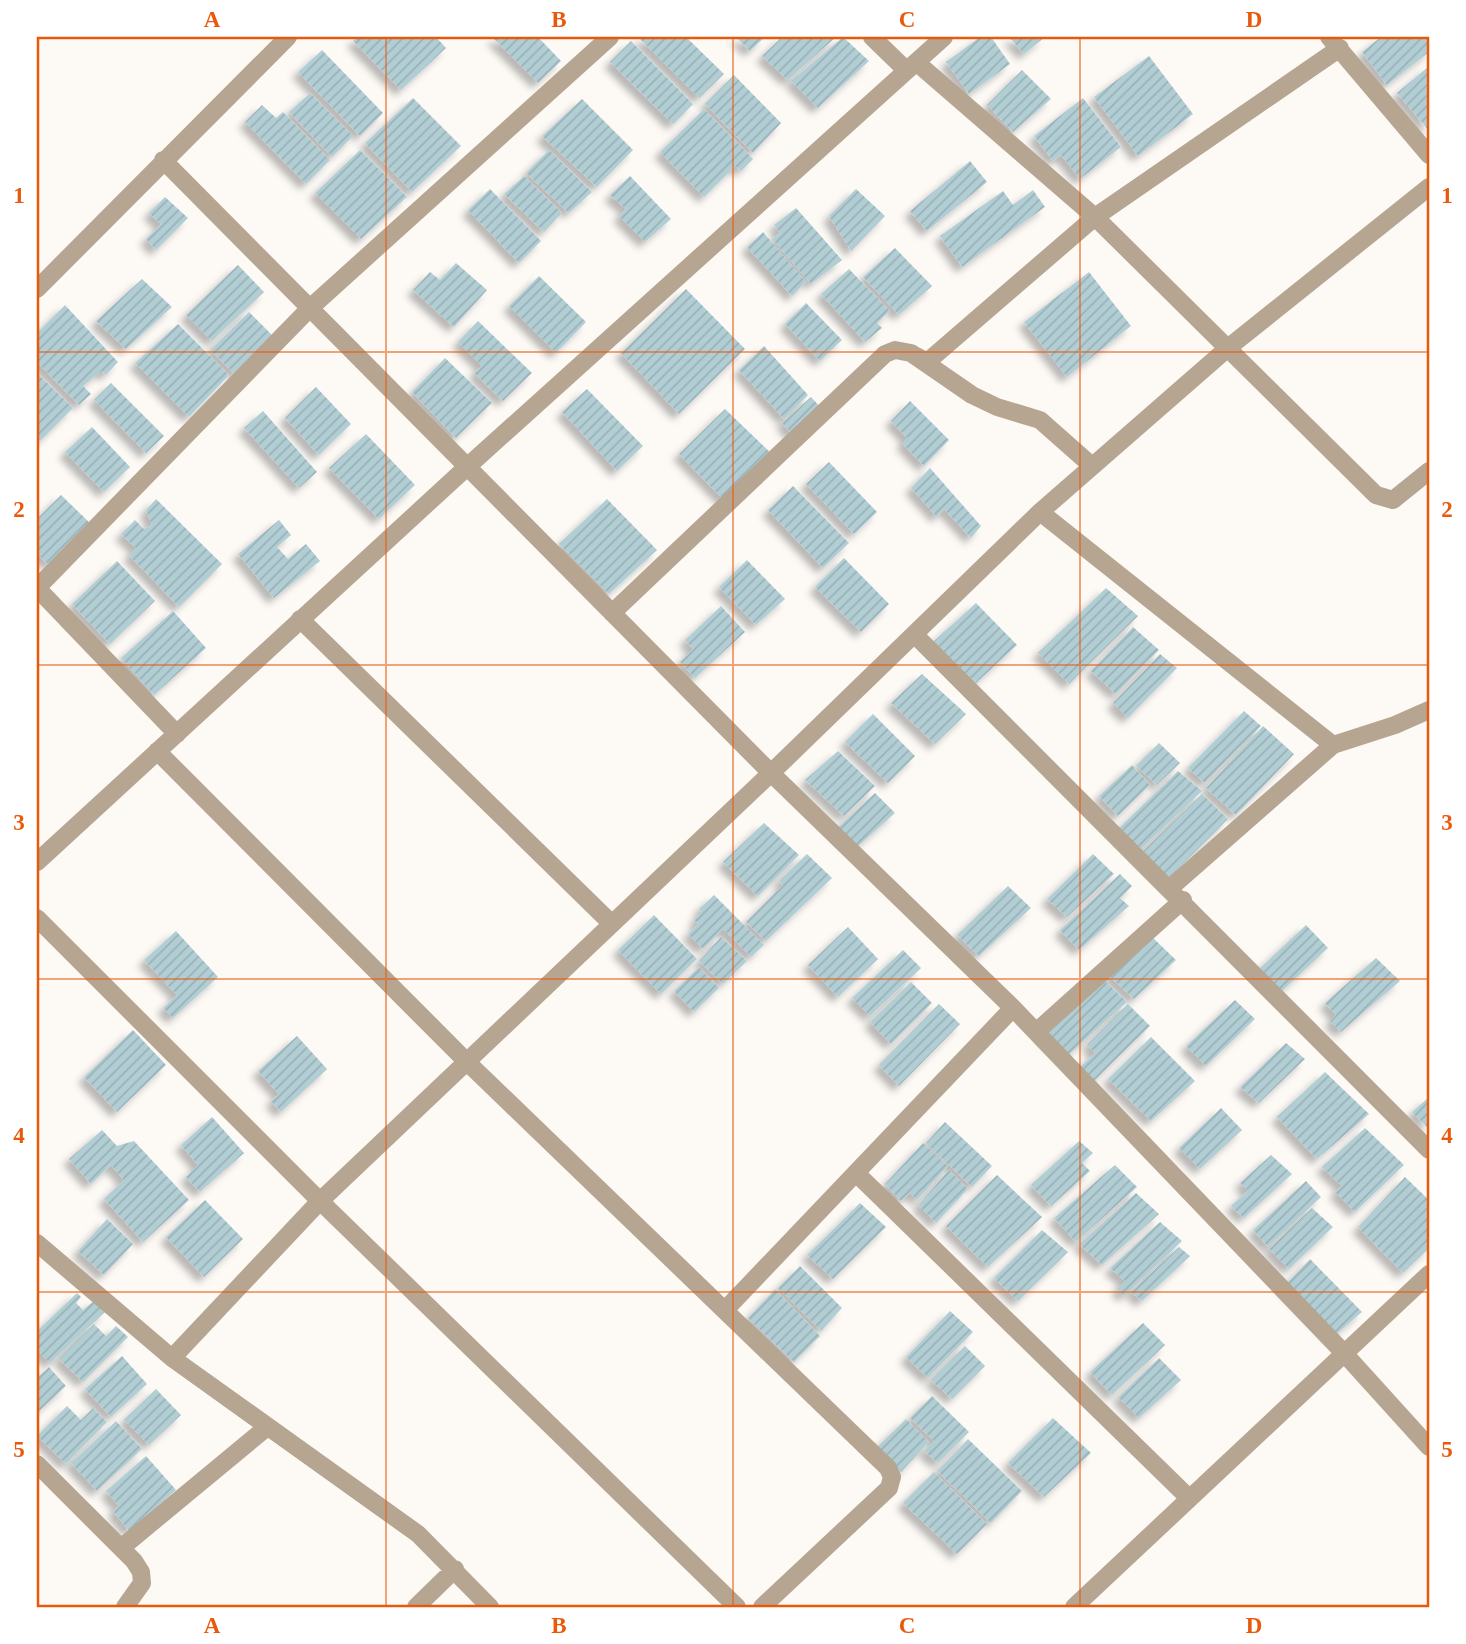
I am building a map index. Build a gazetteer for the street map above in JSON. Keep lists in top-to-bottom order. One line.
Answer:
{"grid":{"columns":["A","B","C","D"],"rows":["1","2","3","4","5"]}}
